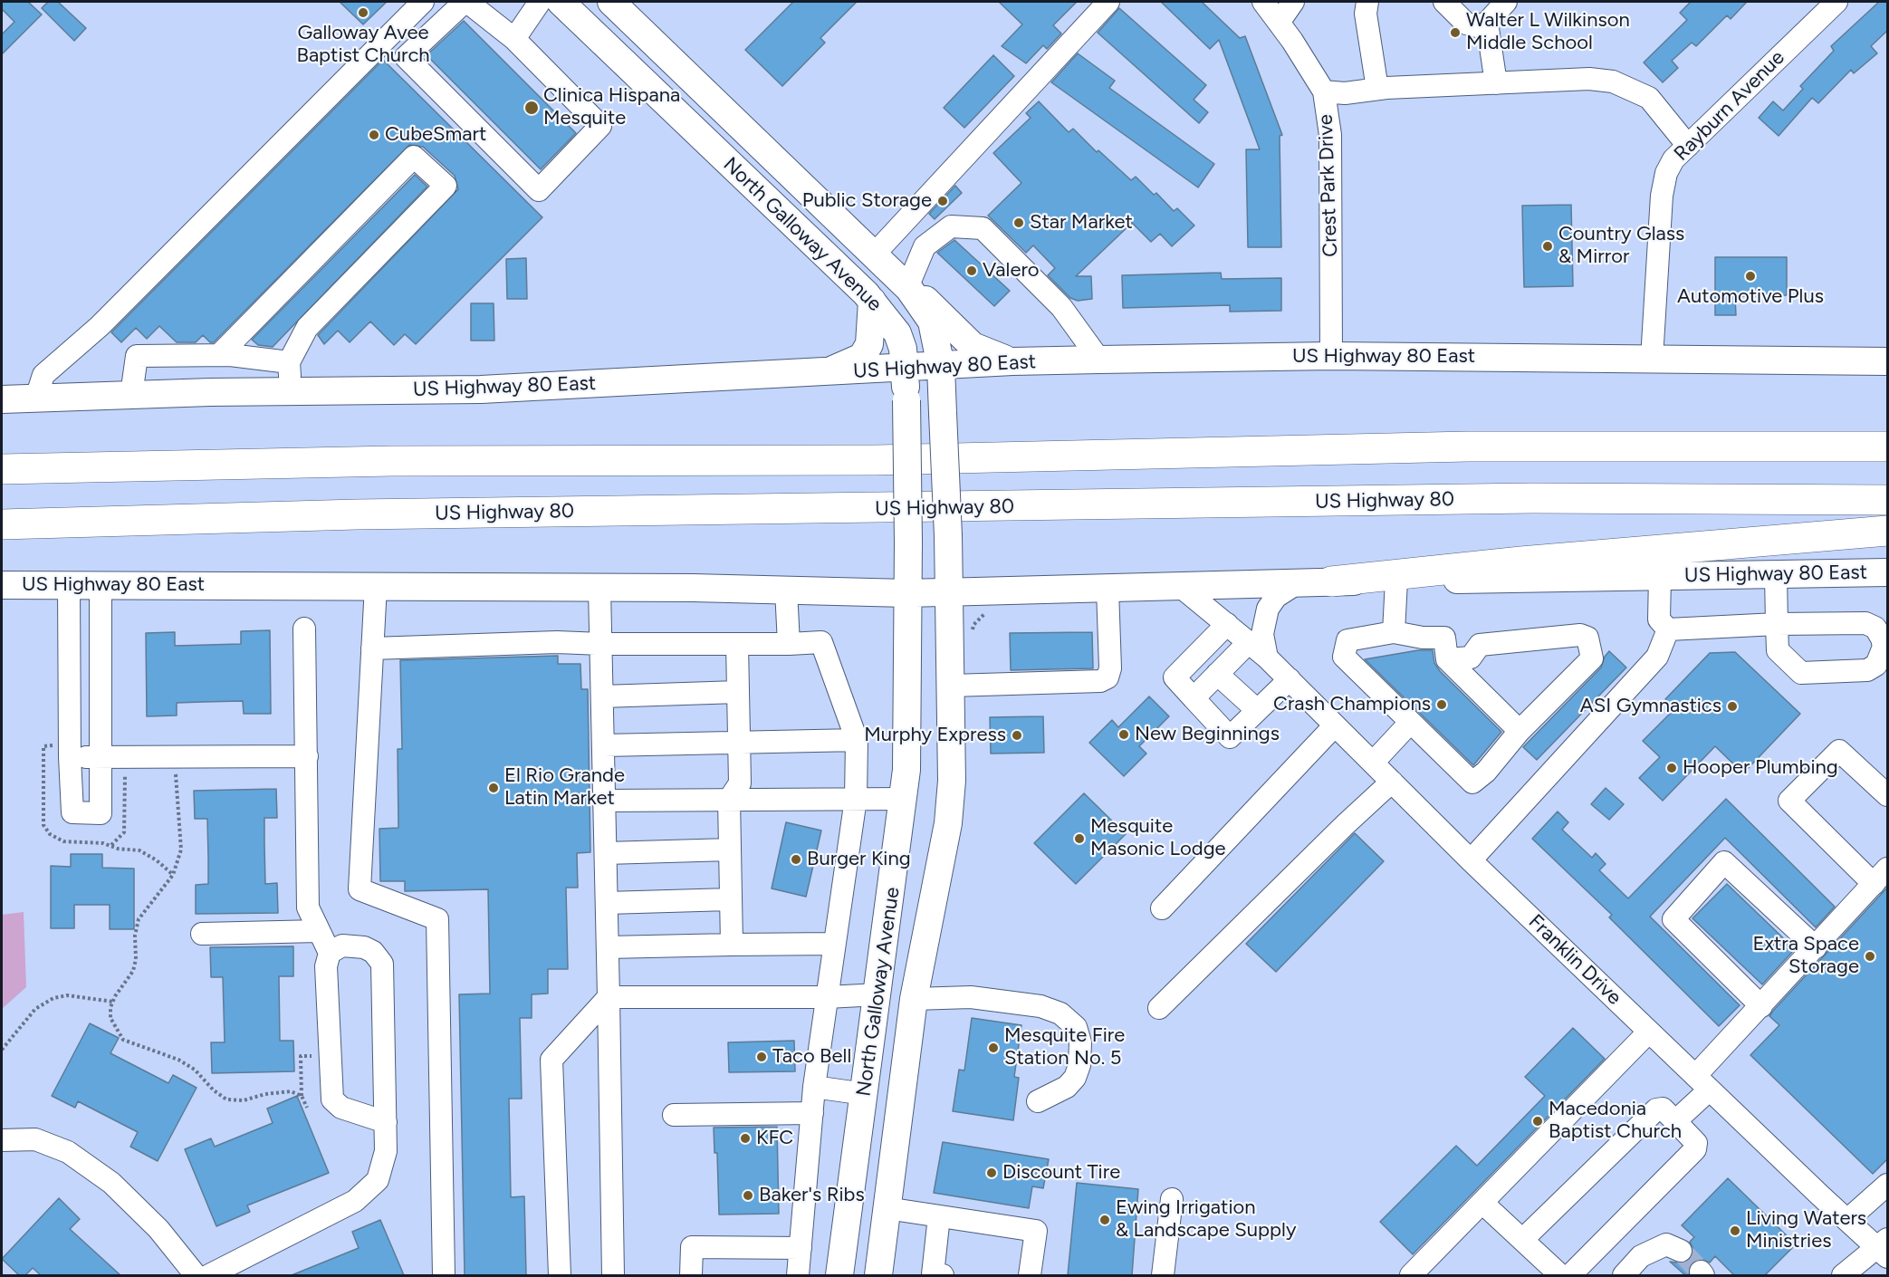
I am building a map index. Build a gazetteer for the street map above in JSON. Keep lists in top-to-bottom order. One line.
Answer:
{"streets":{"highway":["US Highway 80"],"main road":["North Galloway Avenue","US Highway 80 East"],"street":["Rayburn Avenue","Crest Park Drive","Franklin Drive"]},"crossings":[["Rayburn Avenue","US Highway 80 East"],["Crest Park Drive","US Highway 80 East"],["North Galloway Avenue","US Highway 80 East"],["US Highway 80 East","Franklin Drive"]],"places":["Galloway Avee Baptist Church","Walter L Wilkinson Middle School","Clinica Hispana Mesquite","CubeSmart","Public Storage","Star Market","Country Glass & Mirror","Valero","Automotive Plus","Crash Champions","ASI Gymnastics","New Beginnings","Murphy Express","Hooper Plumbing","El Rio Grande Latin Market","Mesquite Masonic Lodge","Burger King","Extra Space Storage","Mesquite Fire Station No. 5","Taco Bell","Macedonia Baptist Church","KFC","Discount Tire","Baker's Ribs","Ewing Irrigation & Landscape Supply","Living Waters Ministries"]}
